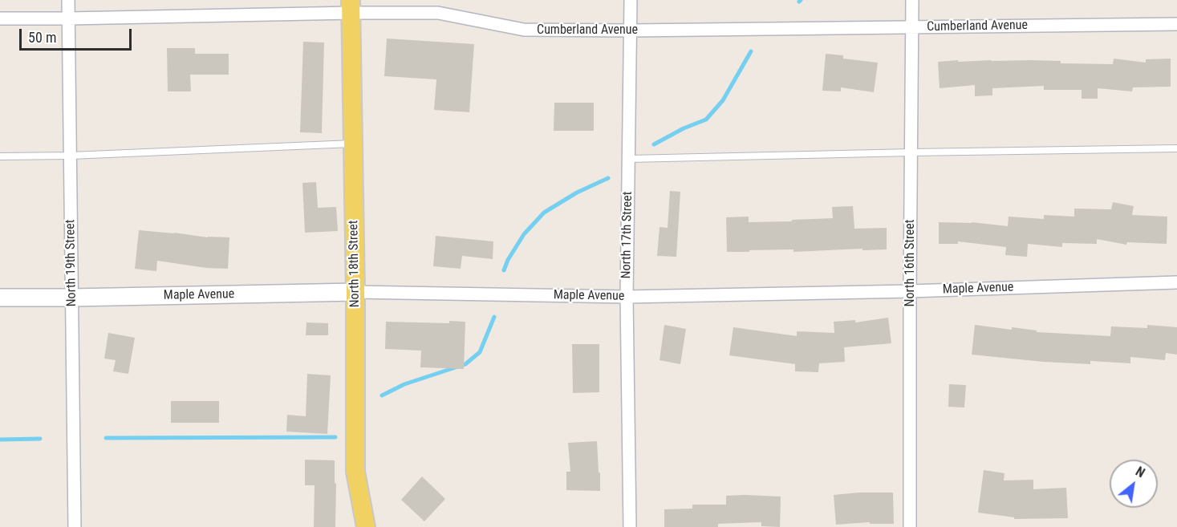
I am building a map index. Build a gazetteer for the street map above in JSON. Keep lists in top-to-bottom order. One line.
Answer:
{"streets":{"main road":["North 18th Street"],"street":["Cumberland Avenue","North 17th Street","North 19th Street","North 16th Street","Maple Avenue"]},"crossings":[["Cumberland Avenue","North 17th Street"],["Cumberland Avenue","North 19th Street"],["Cumberland Avenue","North 16th Street"],["Cumberland Avenue","North 18th Street"],["North 17th Street","Maple Avenue"],["North 19th Street","Maple Avenue"],["North 16th Street","Maple Avenue"],["North 18th Street","Maple Avenue"]],"scale_bar":"50 m","north":"top right"}
